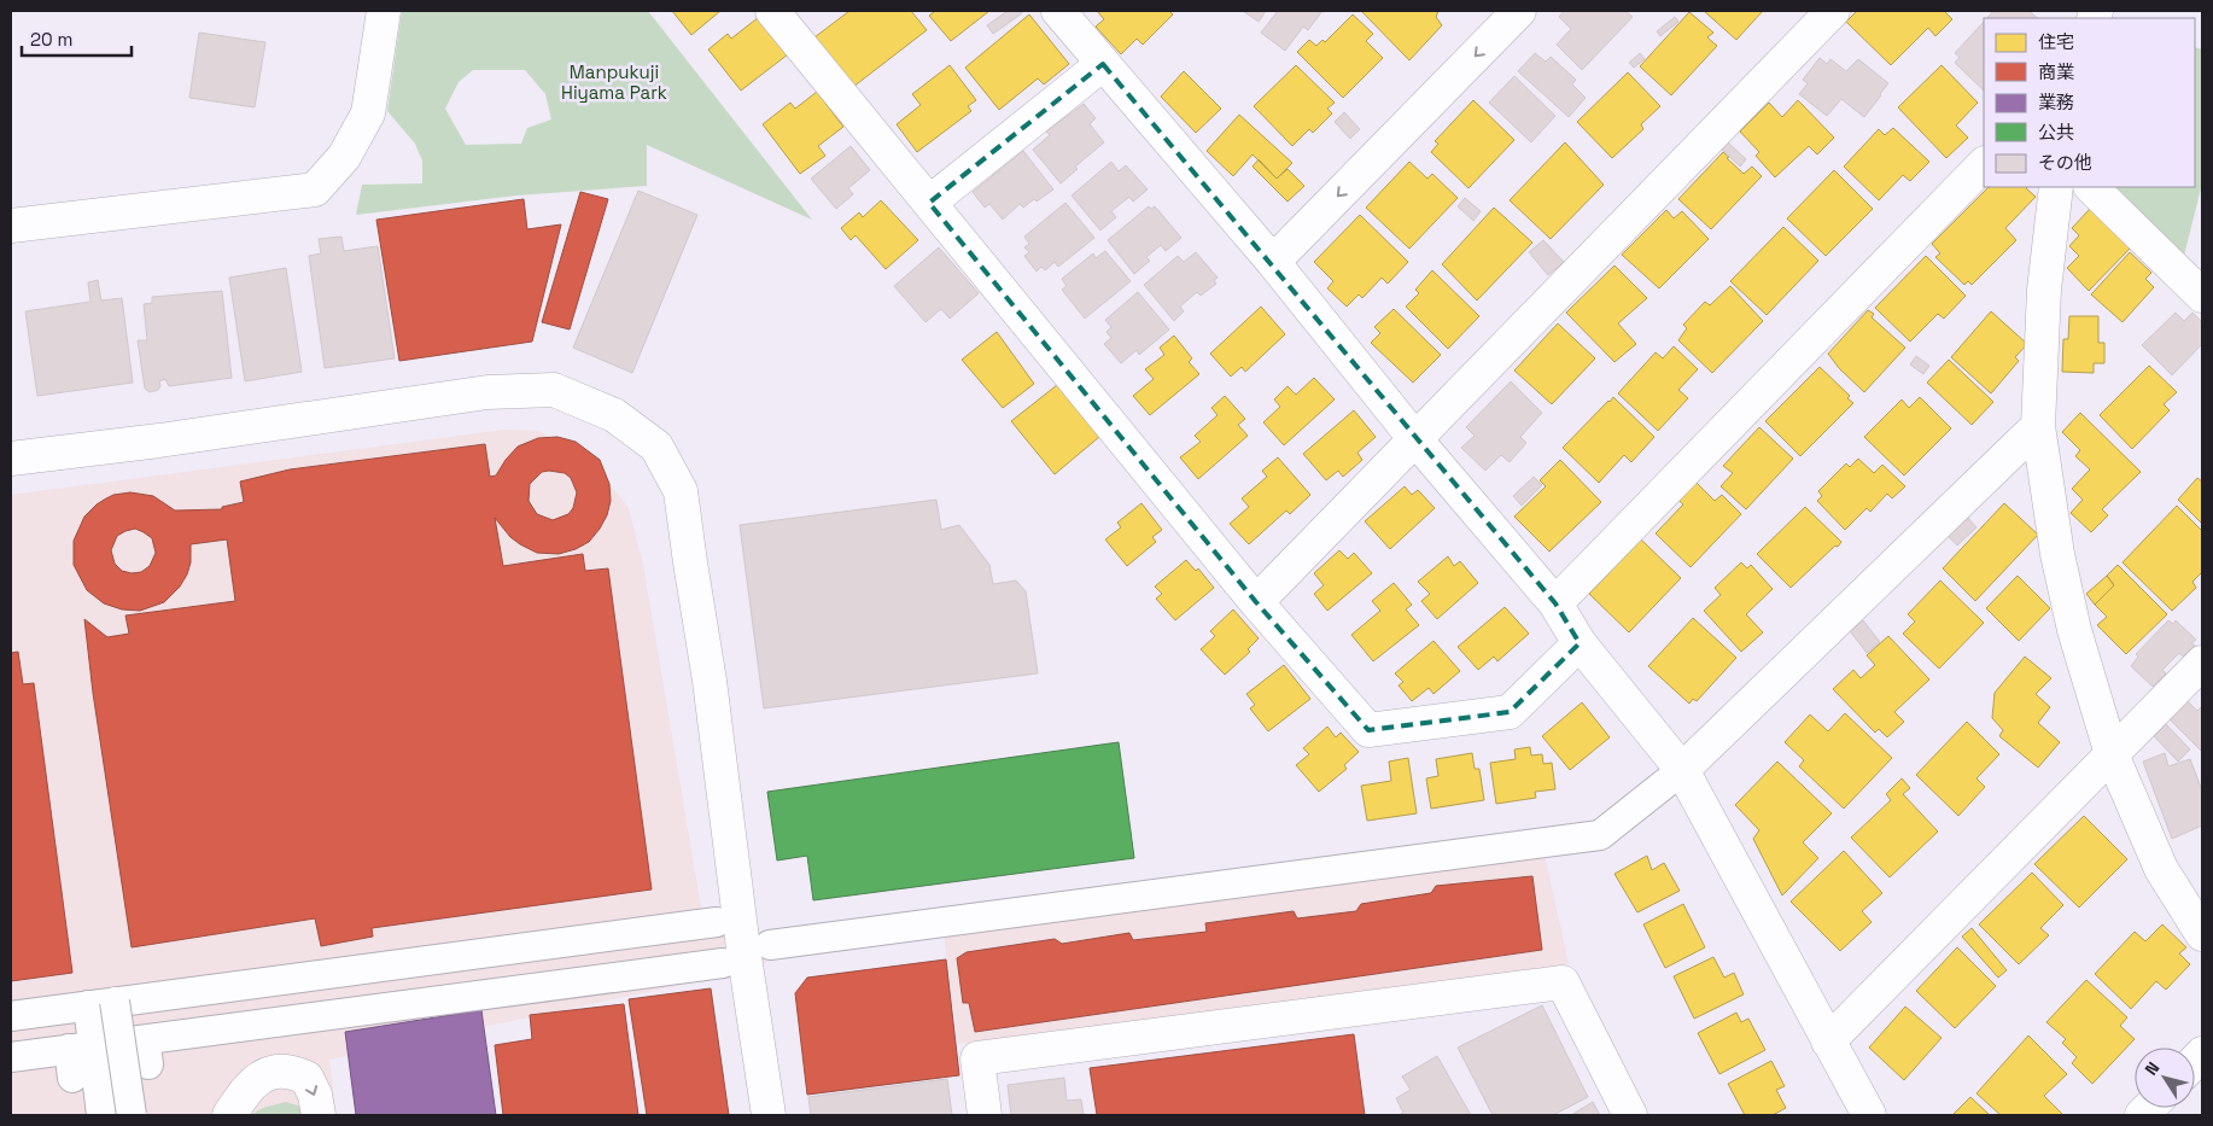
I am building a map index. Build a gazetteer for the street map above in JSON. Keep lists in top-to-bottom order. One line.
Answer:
{"parks":["Manpukuji Hiyama Park"],"legend":["住宅","商業","業務","公共","その他"],"scale_bar":"20 m","north":"top left"}
